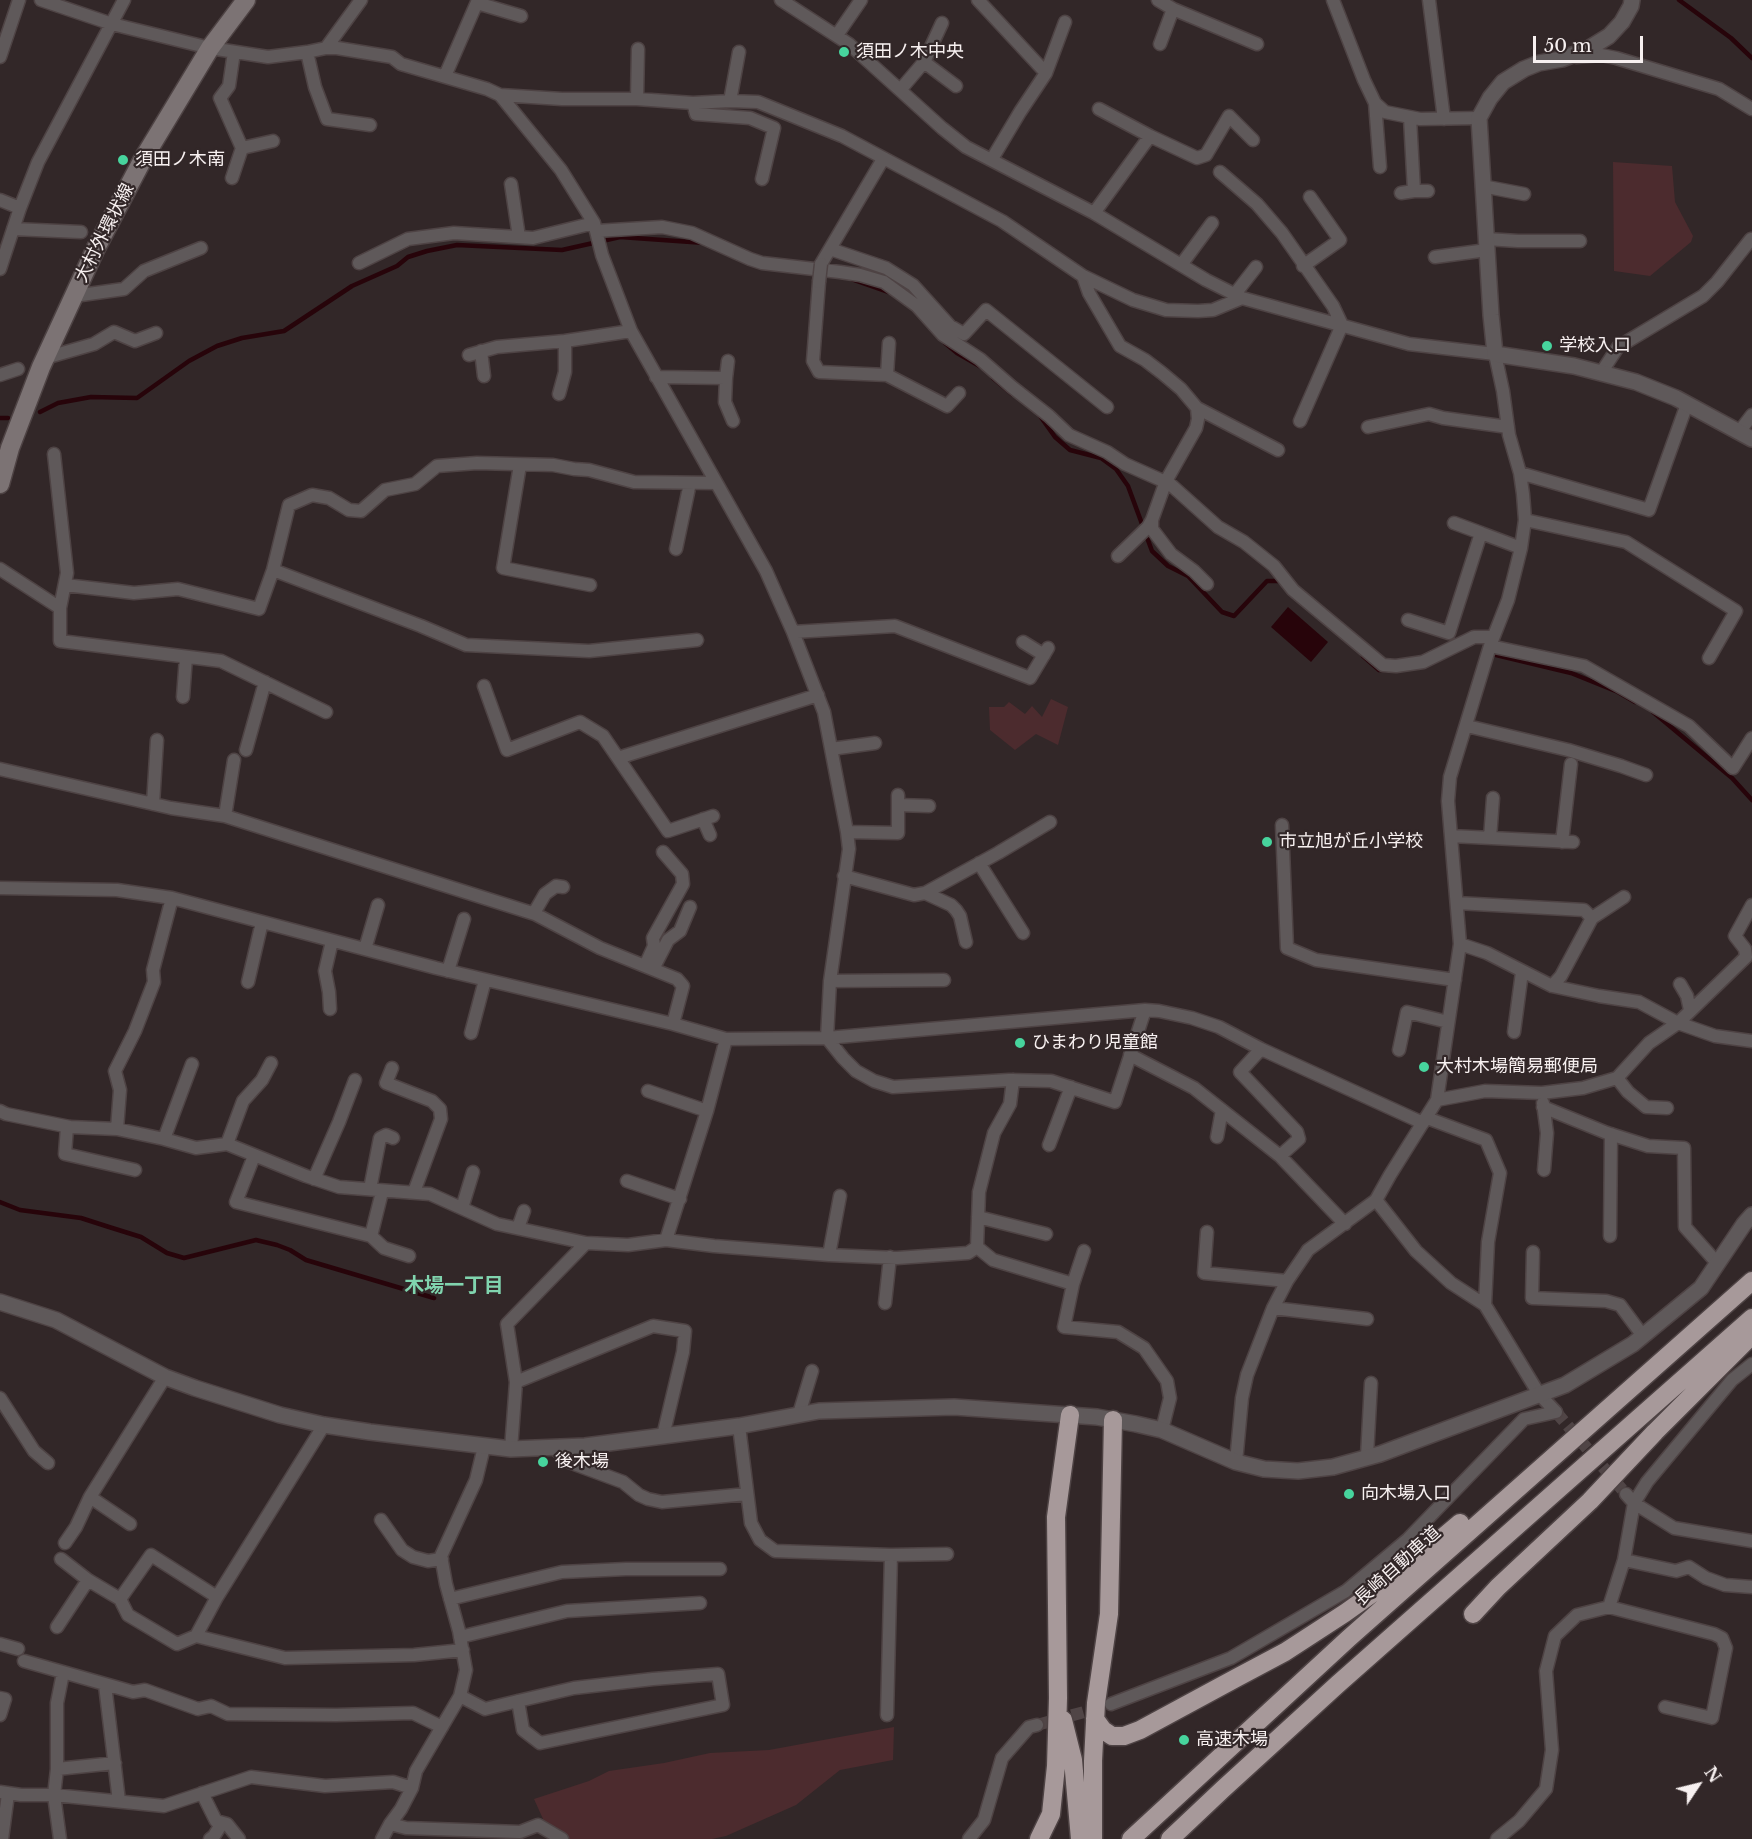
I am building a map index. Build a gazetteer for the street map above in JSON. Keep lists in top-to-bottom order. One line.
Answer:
{"streets":{"highway":["長崎自動車道"],"main road":["大村外環状線"]},"districts":["木場一丁目"],"places":["須田ノ木中央","須田ノ木南","学校入口","市立旭が丘小学校","ひまわり児童館","大村木場簡易郵便局","後木場","向木場入口","高速木場"],"scale_bar":"50 m","north":"top right"}
